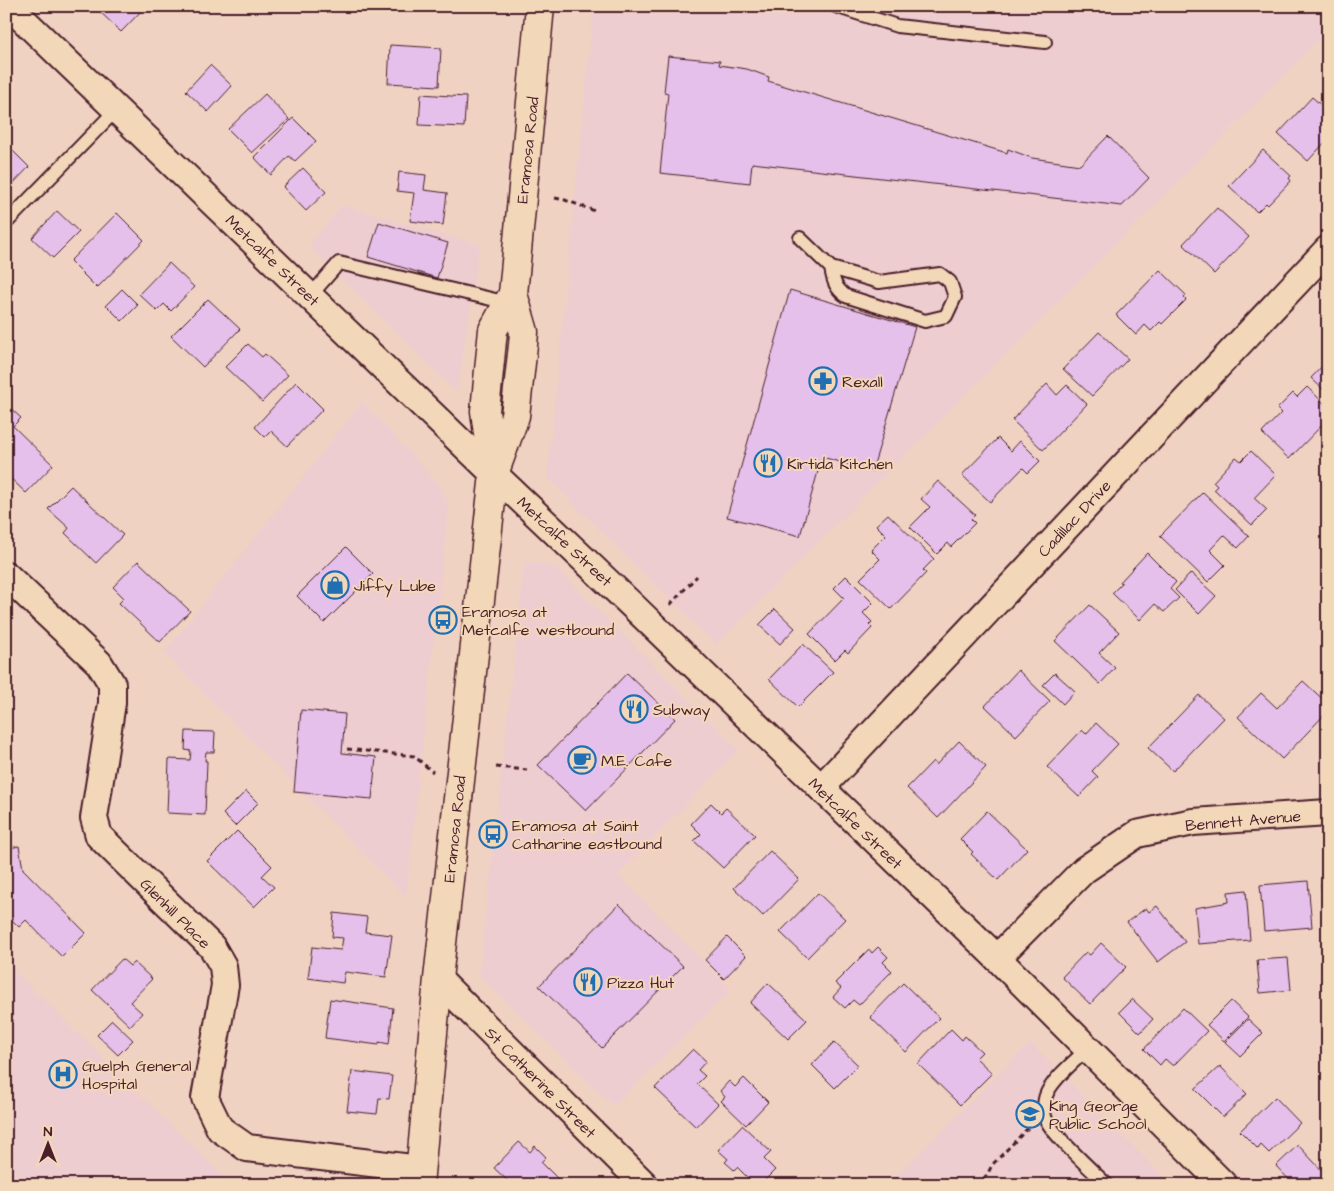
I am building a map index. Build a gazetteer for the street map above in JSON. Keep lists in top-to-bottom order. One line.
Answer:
{"streets":{"main road":["Eramosa Road"],"street":["Metcalfe Street","Cadillac Drive","Bennett Avenue","Glenhill Place","St Catherine Street"]},"crossings":[["Eramosa Road","Metcalfe Street"],["Eramosa Road","Glenhill Place"],["Eramosa Road","St Catherine Street"],["Metcalfe Street","Cadillac Drive"],["Metcalfe Street","Bennett Avenue"]],"places":{"pharmacy":["Rexall"],"restaurant":["Kirtida Kitchen","Subway","Pizza Hut"],"shop":["Jiffy Lube"],"bus stop":["Eramosa at Metcalfe westbound","Eramosa at Saint Catharine eastbound"],"cafe":["M.E. Cafe"],"hospital":["Guelph General Hospital"],"school or university":["King George Public School"]},"north":"top"}
